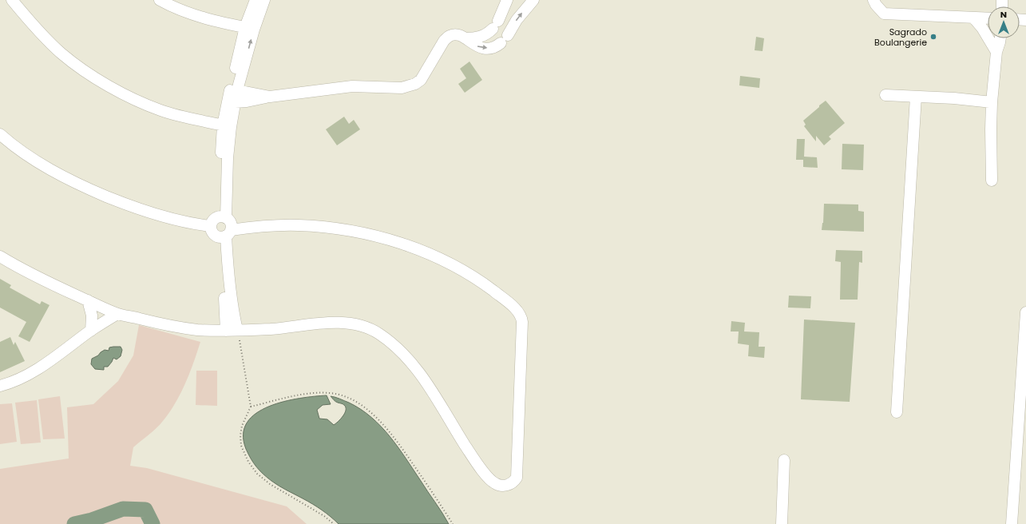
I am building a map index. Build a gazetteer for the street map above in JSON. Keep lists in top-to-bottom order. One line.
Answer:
{"places":["Sagrado Boulangerie"],"north":"top"}
